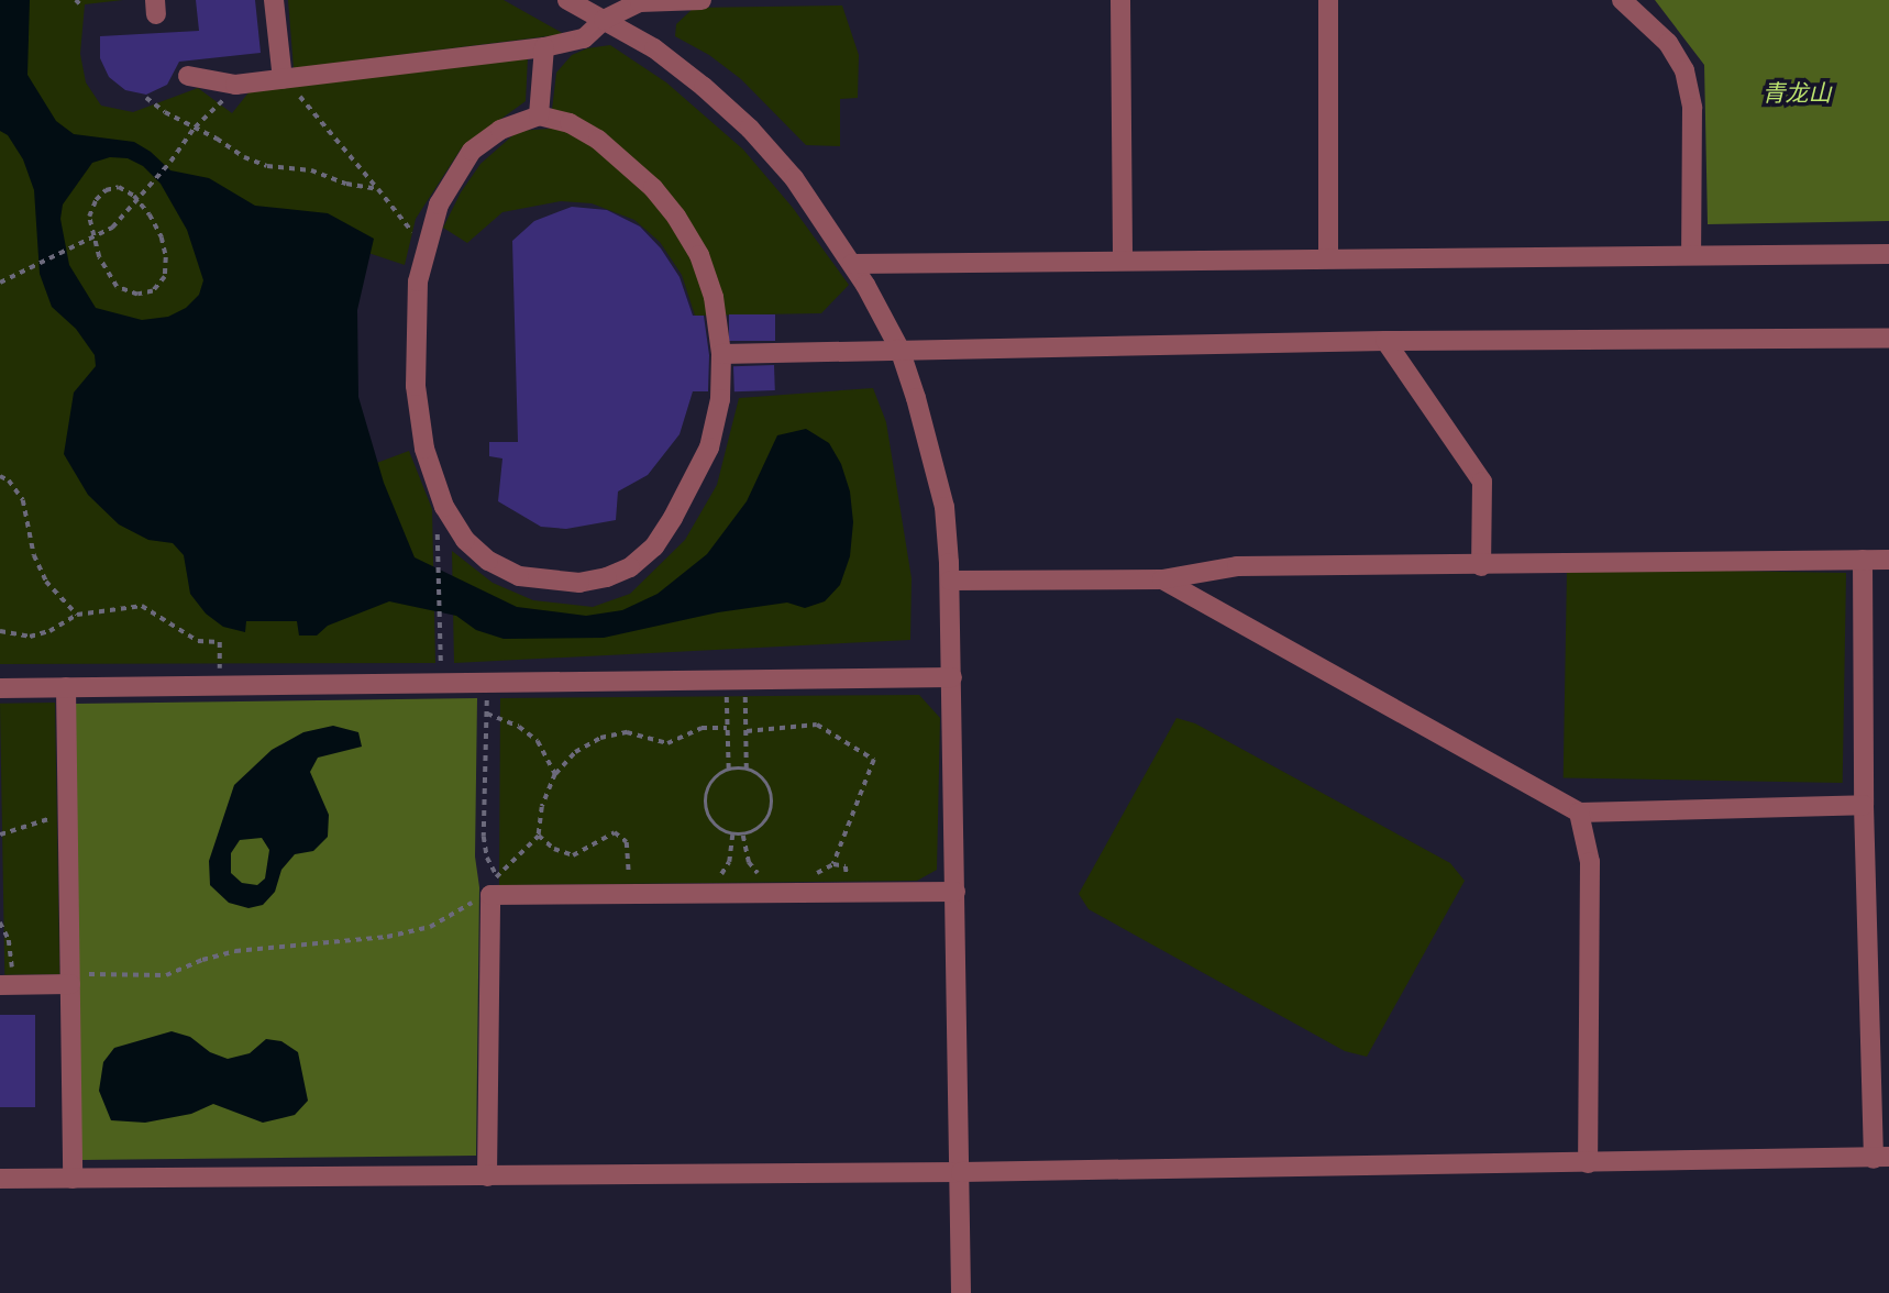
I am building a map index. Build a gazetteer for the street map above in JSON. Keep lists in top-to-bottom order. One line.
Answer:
{"parks":["青龙山"]}
